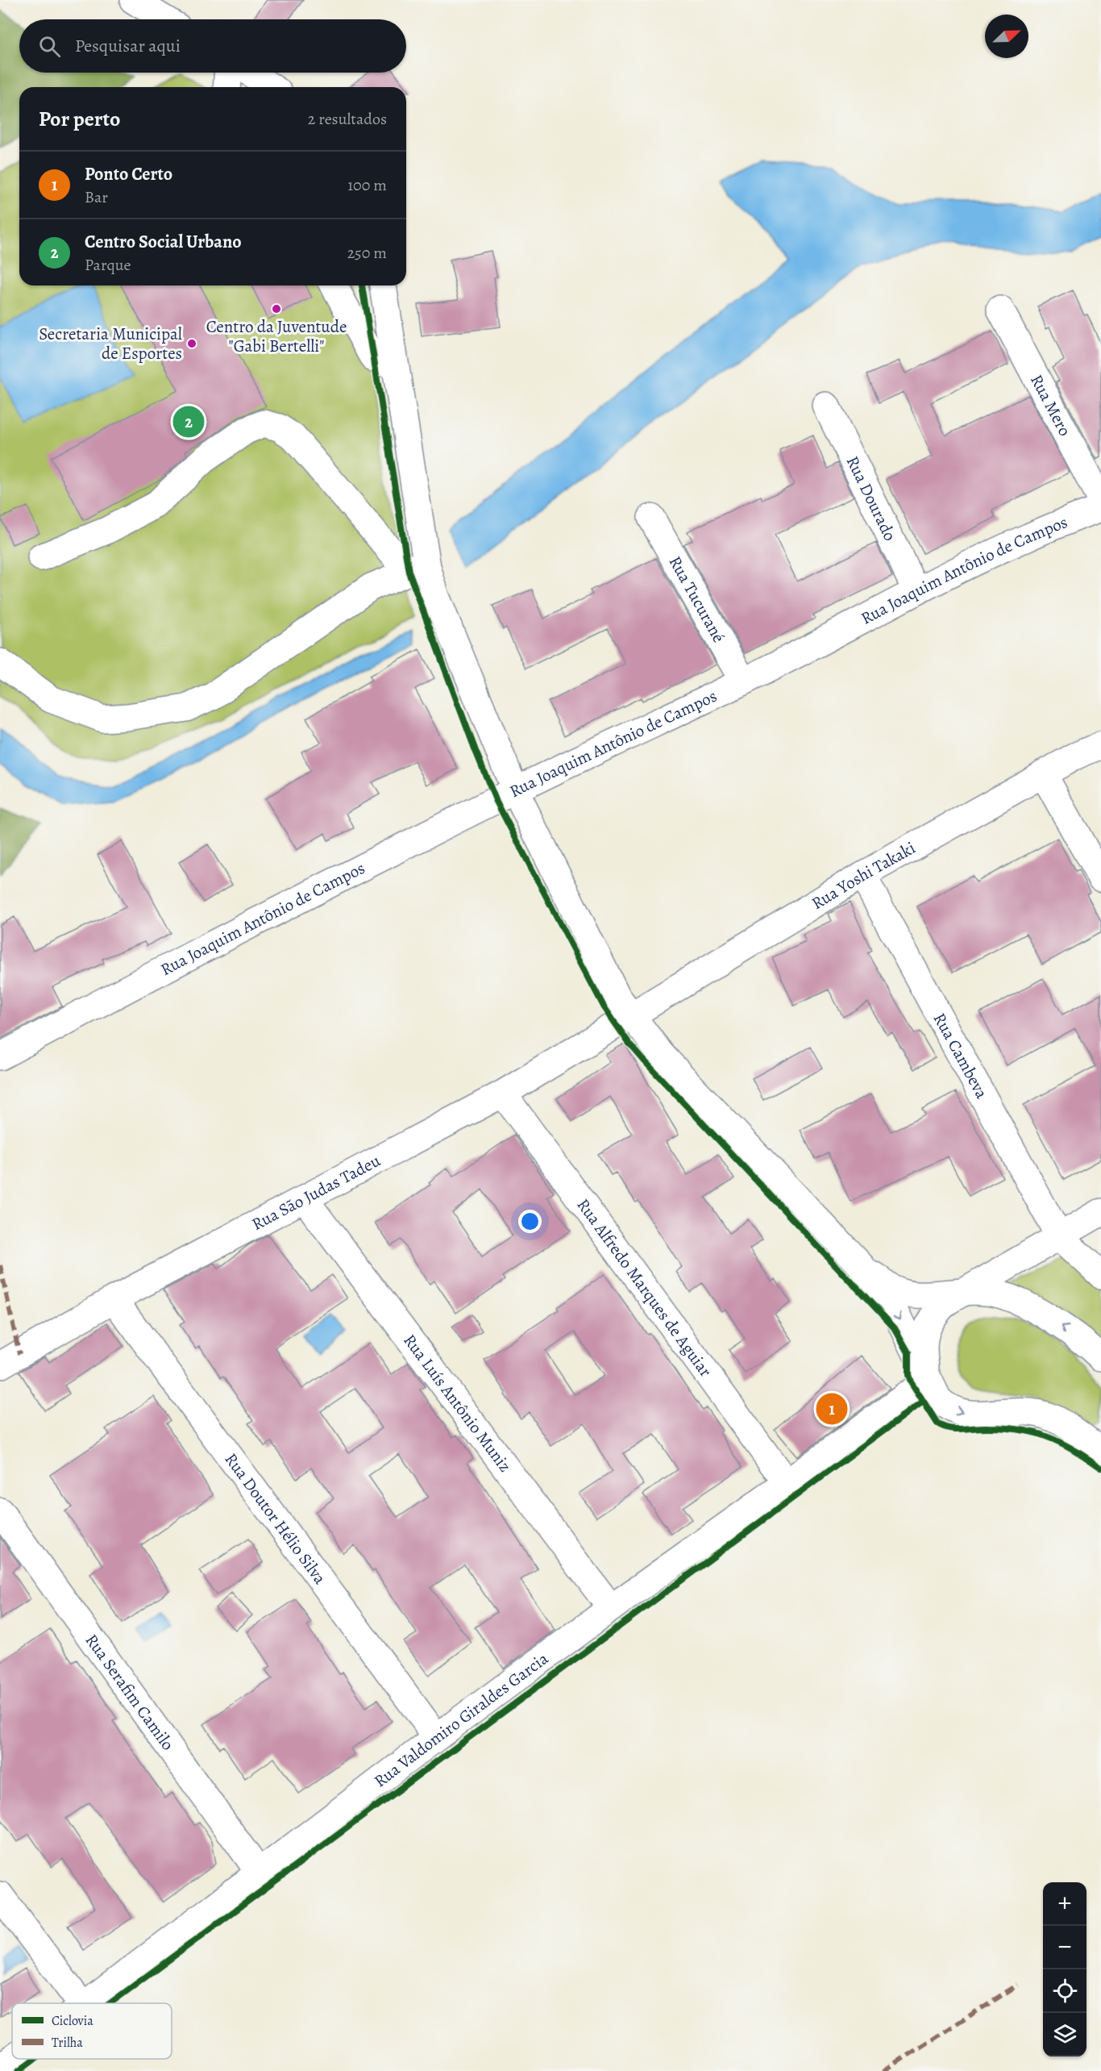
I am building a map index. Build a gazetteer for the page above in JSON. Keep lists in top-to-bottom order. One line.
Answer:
{"streets":{"street":["Rua Mero","Rua Dourado","Rua Joaquim Antônio de Campos","Rua Tucurané","Rua Yoshi Takaki","Rua Cambeva","Rua São Judas Tadeu","Rua Alfredo Marques de Aguiar","Rua Luís Antônio Muniz","Rua Doutor Hélio Silva","Rua Serafim Camilo","Rua Valdomiro Giraldes Garcia"]},"crossings":[["Rua Dourado","Rua Joaquim Antônio de Campos"],["Rua Joaquim Antônio de Campos","Rua Tucurané"],["Rua Yoshi Takaki","Rua Cambeva"],["Rua Yoshi Takaki","Rua São Judas Tadeu"],["Rua São Judas Tadeu","Rua Alfredo Marques de Aguiar"],["Rua São Judas Tadeu","Rua Luís Antônio Muniz"],["Rua São Judas Tadeu","Rua Doutor Hélio Silva"],["Rua Alfredo Marques de Aguiar","Rua Valdomiro Giraldes Garcia"],["Rua Luís Antônio Muniz","Rua Valdomiro Giraldes Garcia"],["Rua Doutor Hélio Silva","Rua Valdomiro Giraldes Garcia"],["Rua Serafim Camilo","Rua Valdomiro Giraldes Garcia"]],"places":["Centro da Juventude \"Gabi Bertelli\"","Secretaria Municipal de Esportes"],"legend":["Ciclovia","Trilha"],"north":"top right","page":{"search":"Pesquisar aqui","heading":["Por perto","2 resultados"],"list":[{"mark":"1","name":"Ponto Certo","note":"Bar","value":"100 m"},{"mark":"2","name":"Centro Social Urbano","note":"Parque","value":"250 m"}],"pins":["2","1"],"map_buttons":["+","−"]}}
